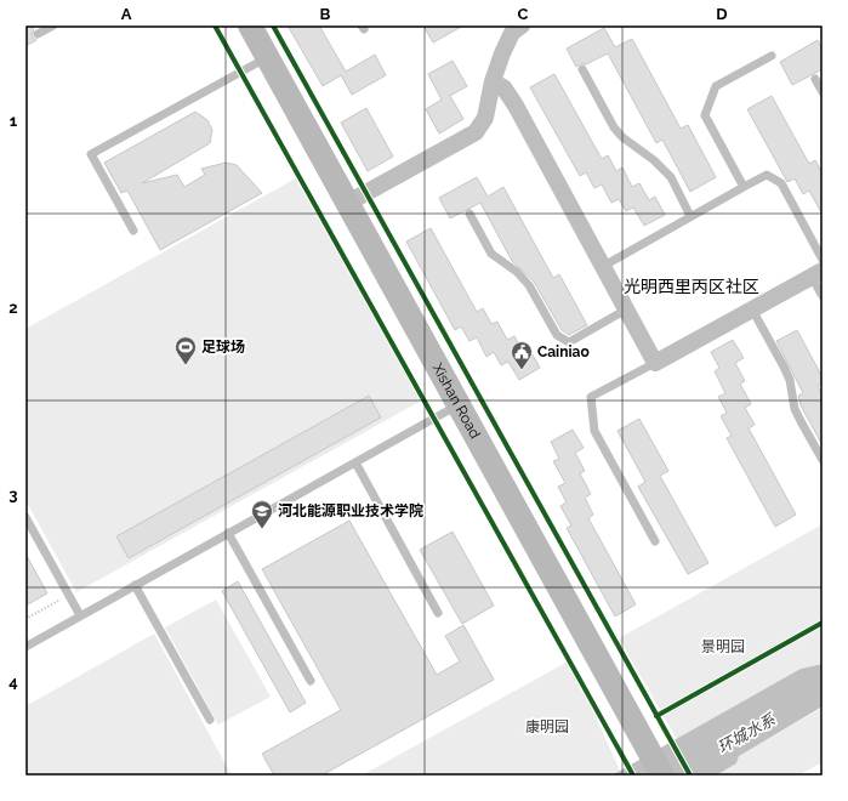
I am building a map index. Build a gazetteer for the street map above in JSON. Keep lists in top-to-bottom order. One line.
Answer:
{"streets":{"street":["Xishan Road"]},"districts":["光明西里丙区社区"],"water":["环城水系"],"parks":["景明园","康明园"],"places":{"sports":["足球场"],"public building":["Cainiao"],"school or university":["河北能源职业技术学院"]},"grid":{"columns":["A","B","C","D"],"rows":["1","2","3","4"]}}
